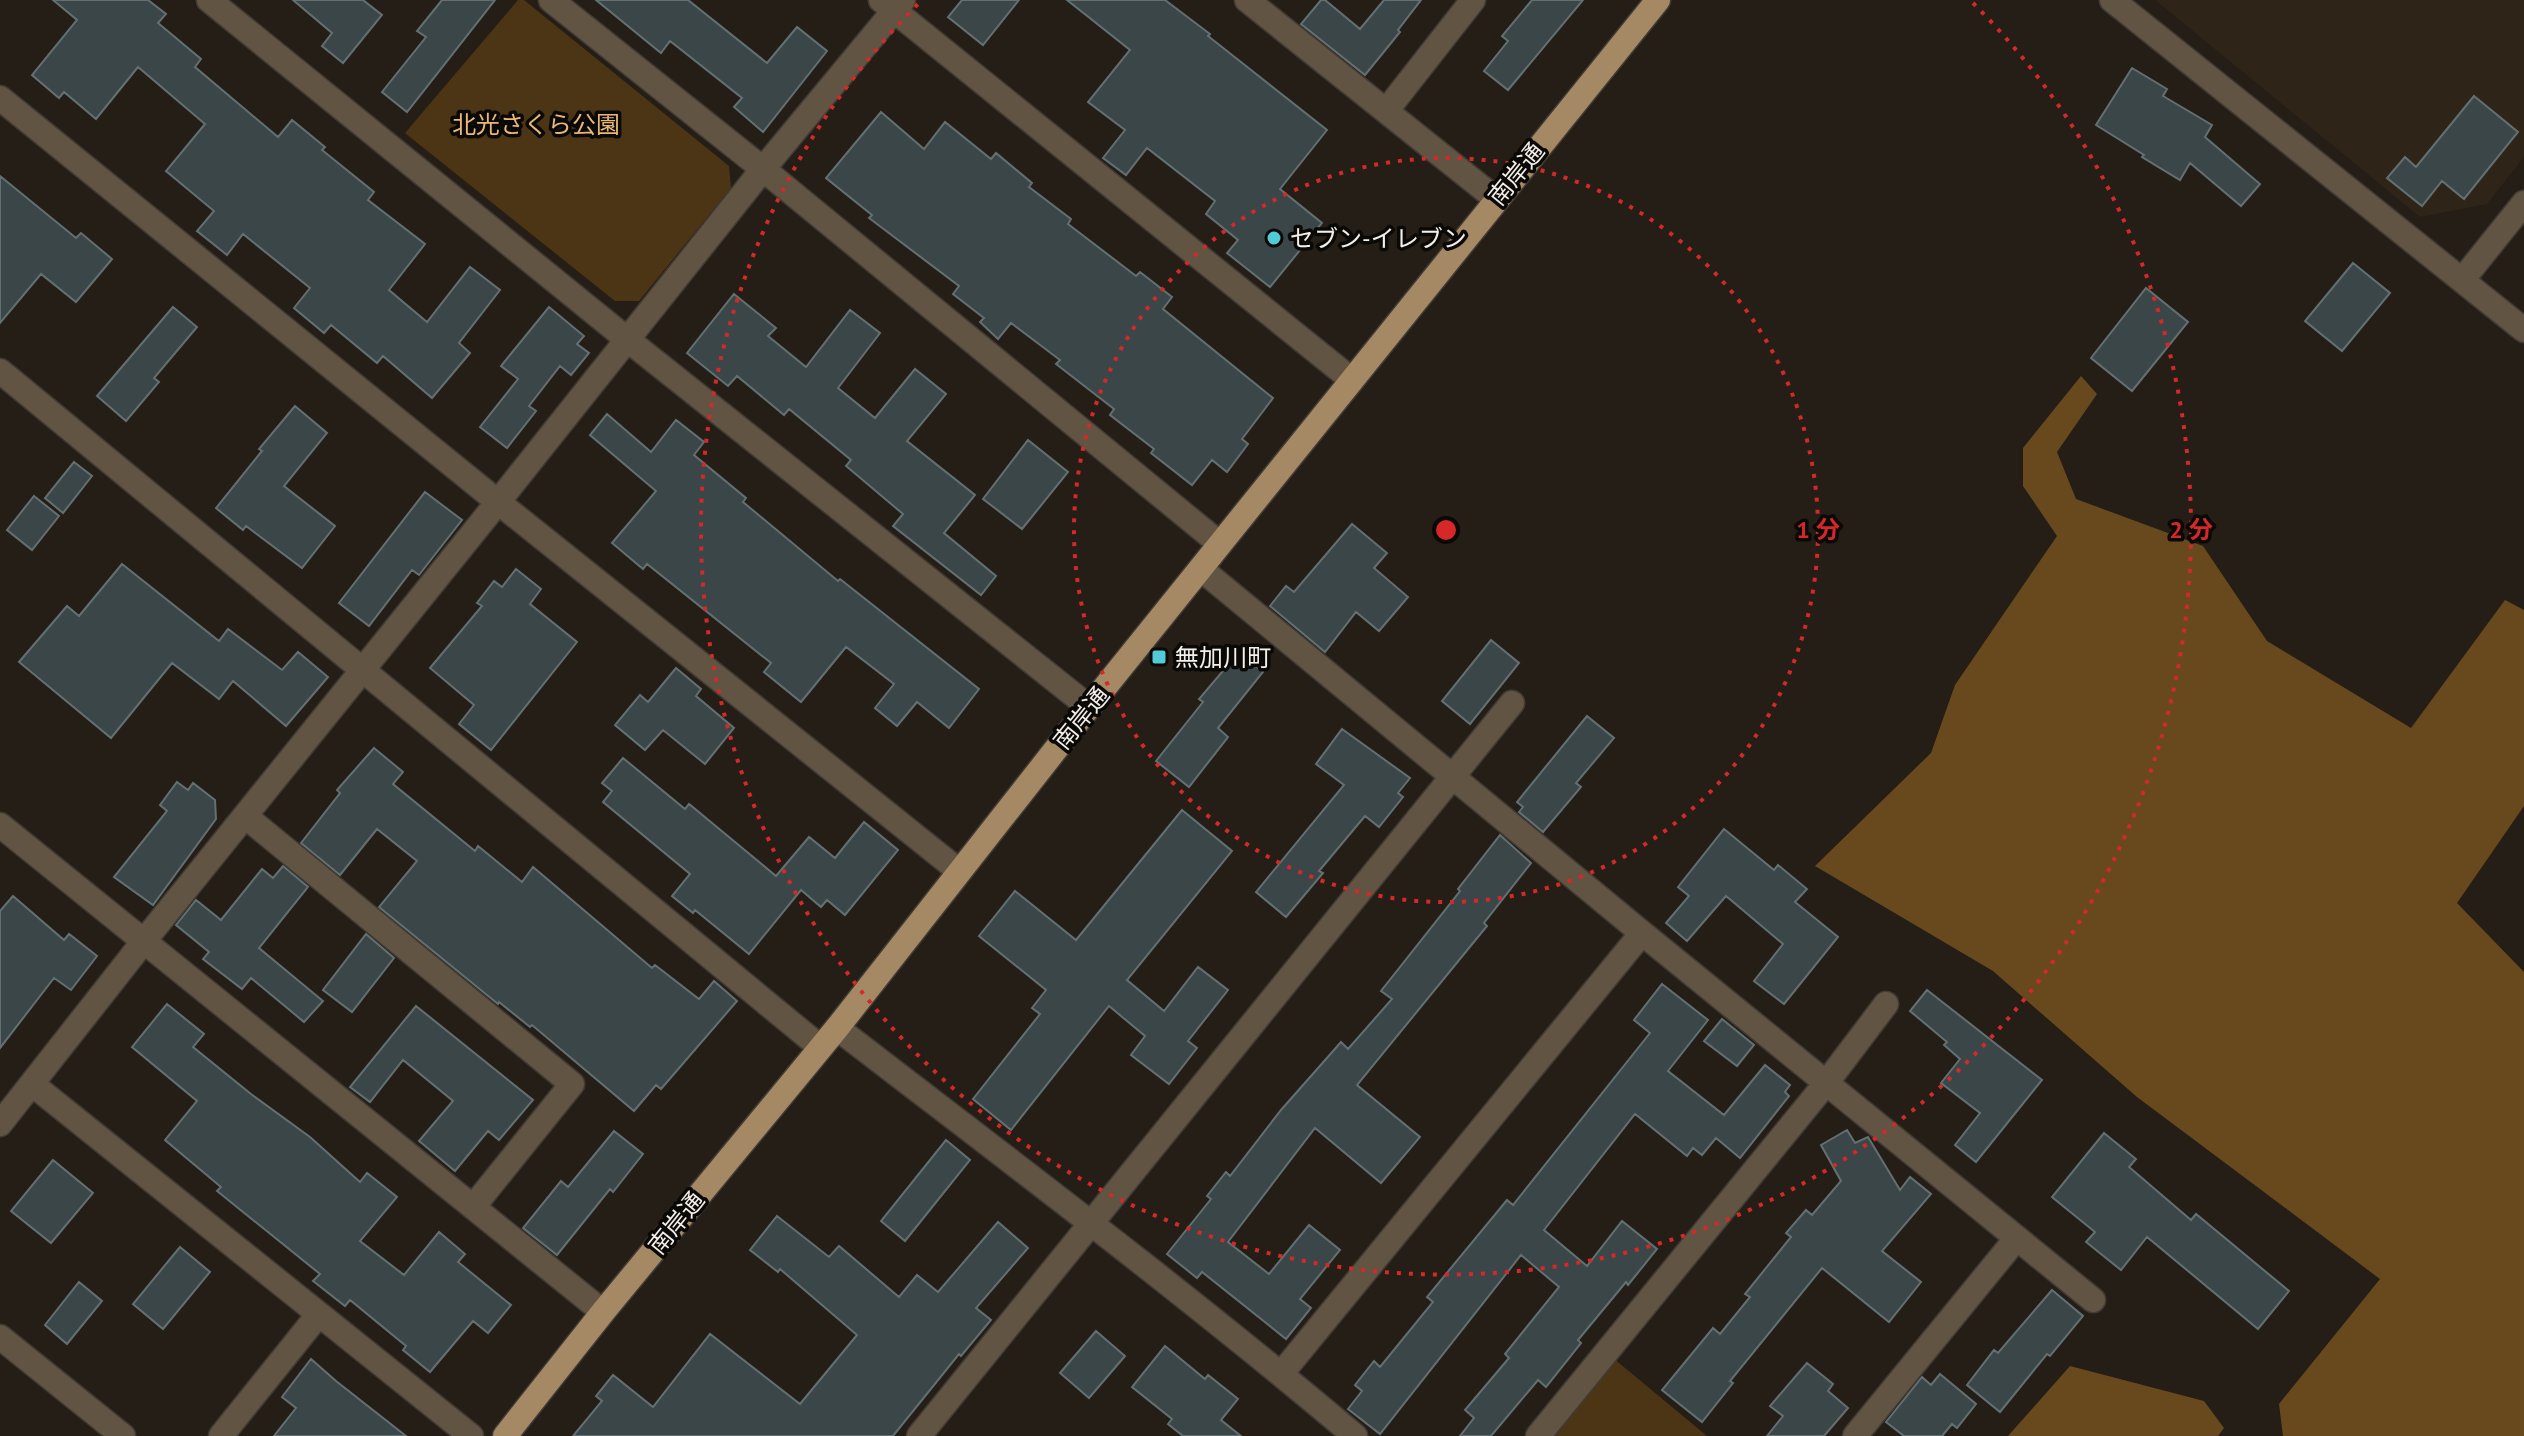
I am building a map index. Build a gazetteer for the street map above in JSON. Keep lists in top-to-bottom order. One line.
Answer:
{"streets":{"main road":["南岸通"]},"parks":["北光さくら公園"],"places":{"other":["セブン-イレブン"],"transit":["無加川町"]},"rings":["1 分","2 分"]}
